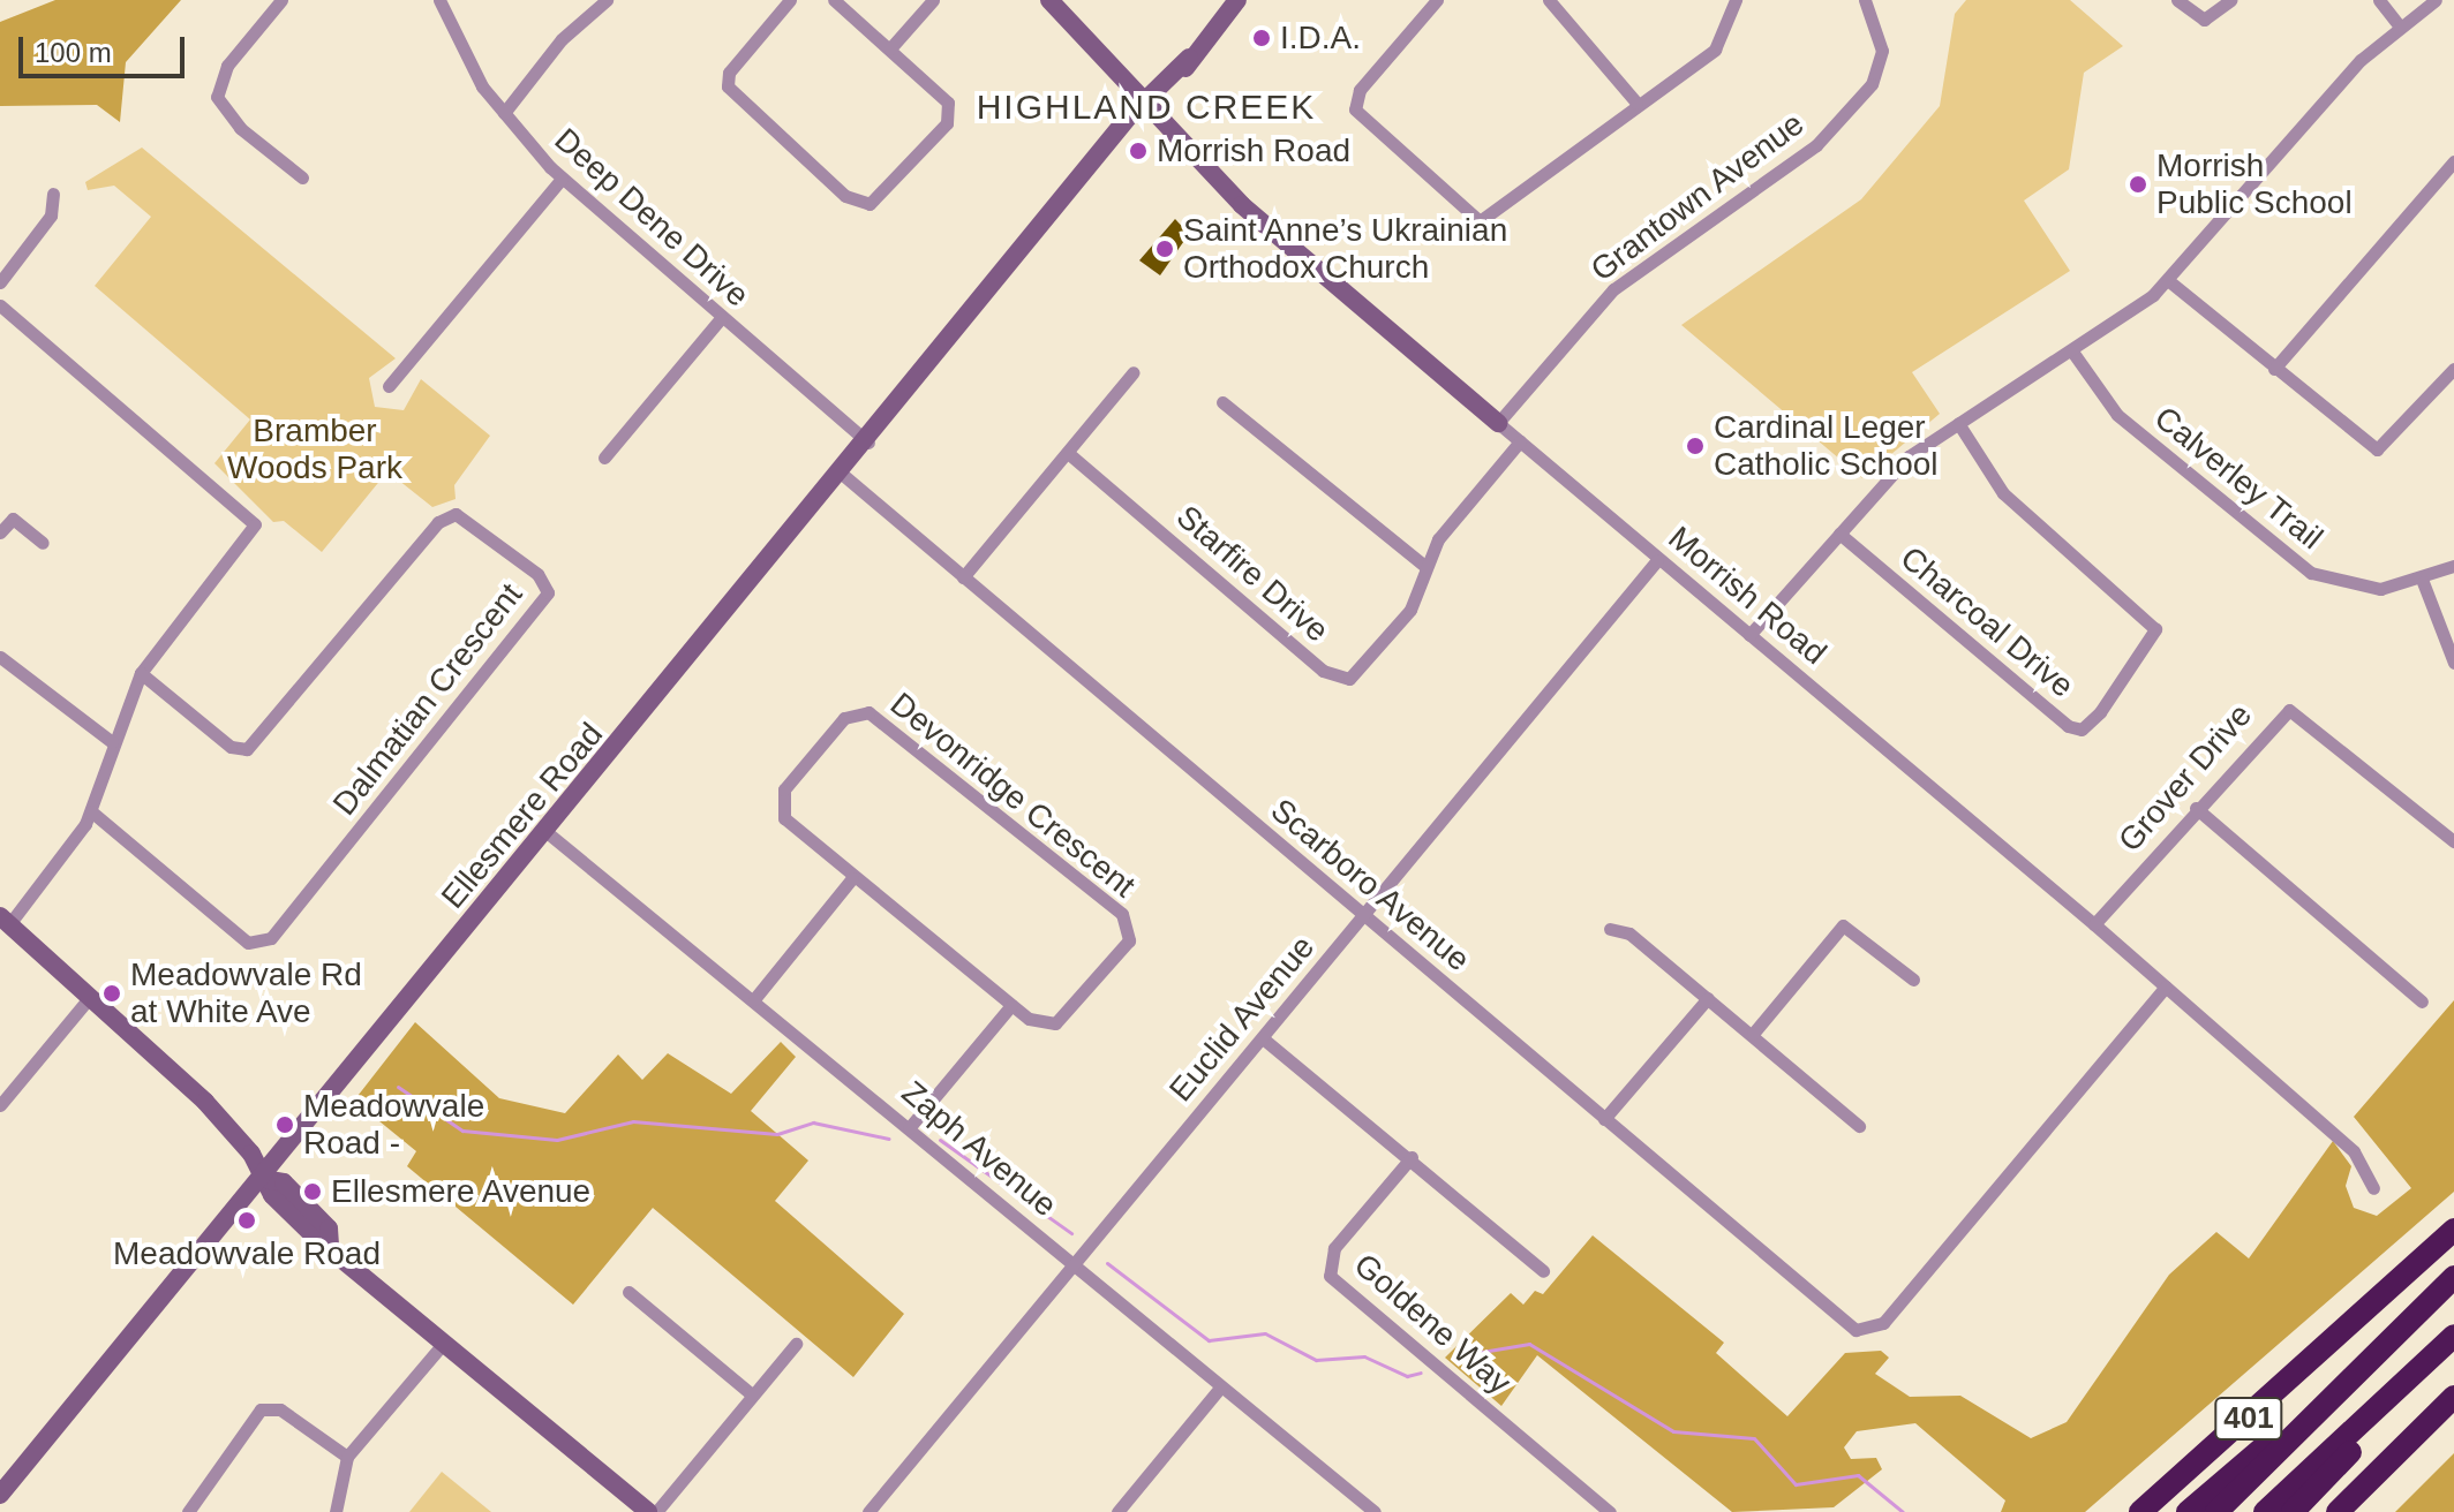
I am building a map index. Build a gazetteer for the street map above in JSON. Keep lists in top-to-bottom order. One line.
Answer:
{"streets":{"highway":["401"],"main road":["Morrish Road","Ellesmere Road"],"street":["Grantown Avenue","Deep Dene Drive","Calverley Trail","Starfire Drive","Charcoal Drive","Dalmatian Crescent","Grover Drive","Devonridge Crescent","Scarboro Avenue","Euclid Avenue","Zaph Avenue","Goldene Way"]},"crossings":[["Grantown Avenue","Morrish Road"],["Deep Dene Drive","Ellesmere Road"],["Starfire Drive","Morrish Road"],["Morrish Road","Grover Drive"],["Morrish Road","Ellesmere Road"],["Morrish Road","Scarboro Avenue"],["Morrish Road","Euclid Avenue"],["Ellesmere Road","Scarboro Avenue"],["Ellesmere Road","Zaph Avenue"],["Scarboro Avenue","Euclid Avenue"],["Euclid Avenue","Zaph Avenue"]],"districts":["HIGHLAND CREEK"],"parks":["Bramber Woods Park"],"places":["I.D.A.","Morrish Road","Morrish Public School","Saint Anne’s Ukrainian Orthodox Church","Cardinal Leger Catholic School","Meadowvale Rd at White Ave","Meadowvale Road -","Ellesmere Avenue","Meadowvale Road"],"scale_bar":"100 m"}
